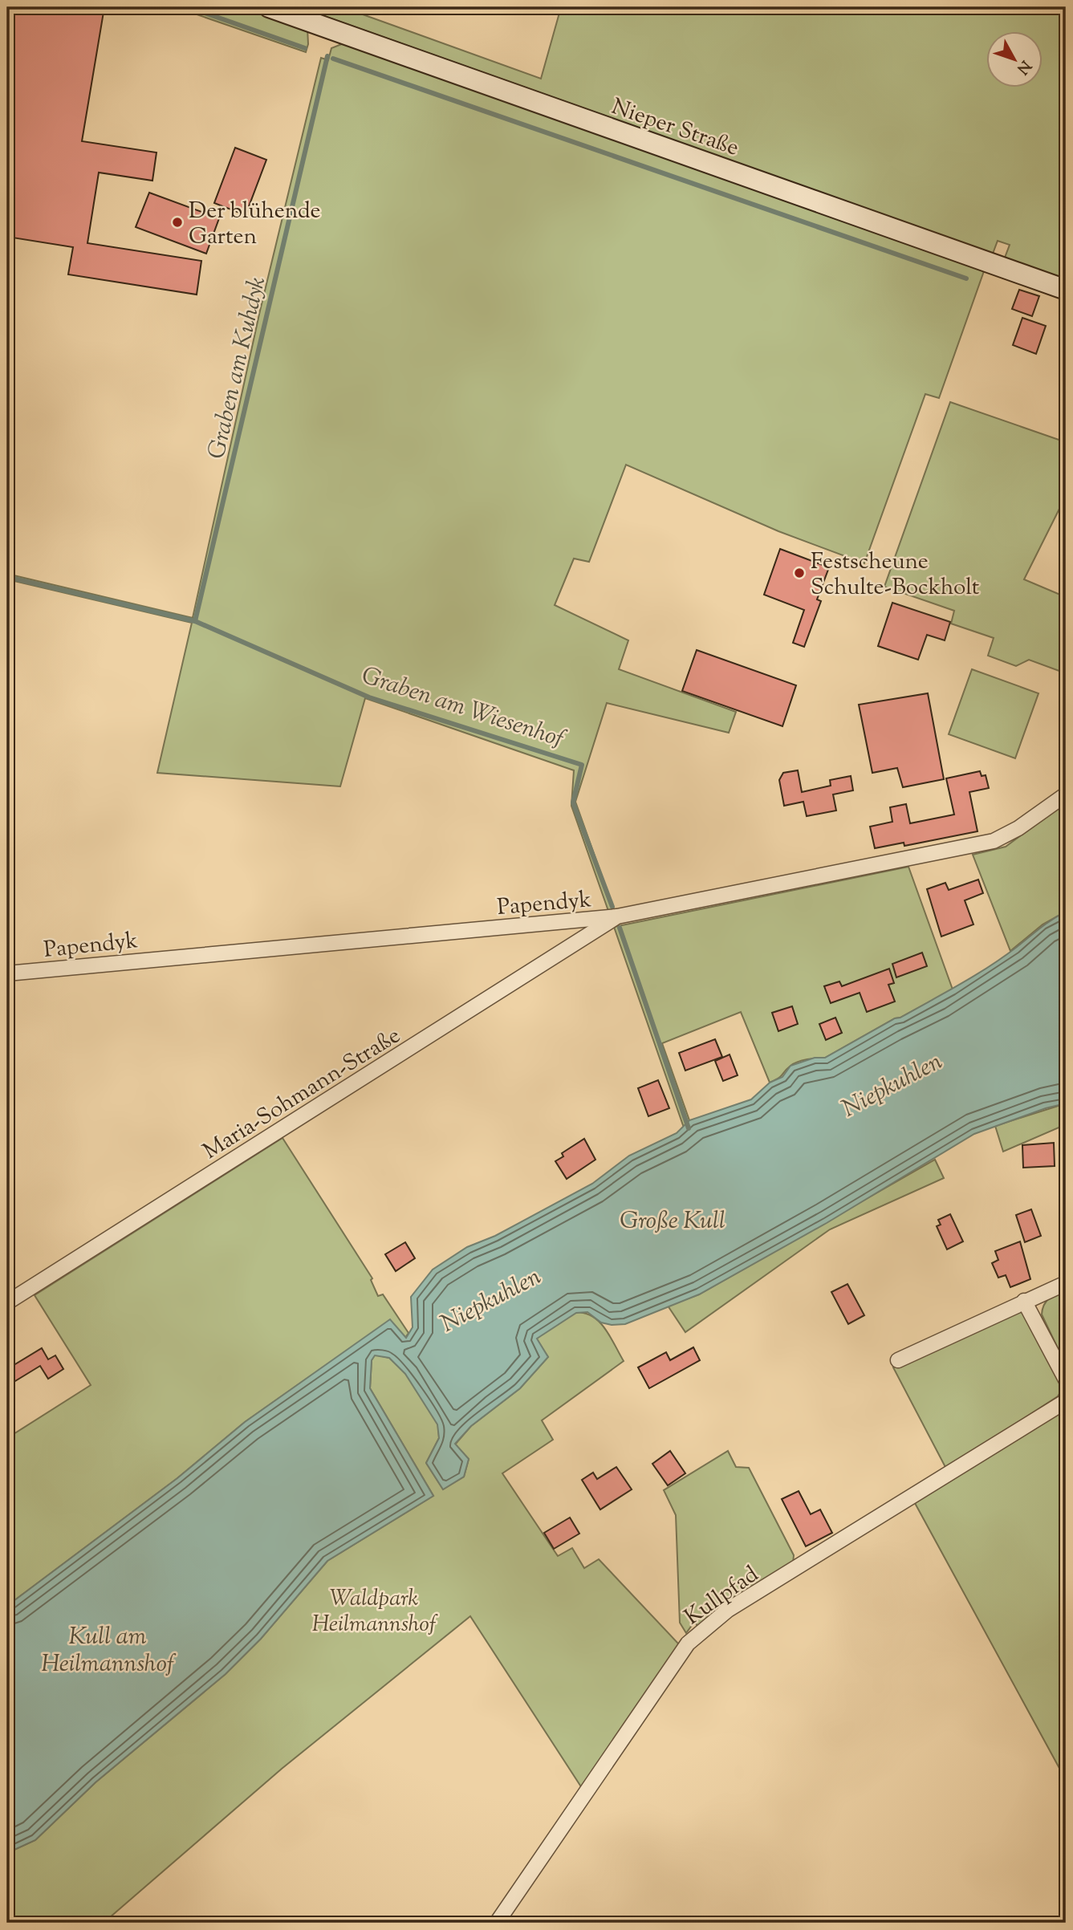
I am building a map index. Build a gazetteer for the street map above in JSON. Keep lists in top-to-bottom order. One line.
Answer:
{"streets":{"main road":["Nieper Straße"],"street":["Papendyk","Maria-Sohmann-Straße","Kullpfad"]},"crossings":[["Papendyk","Maria-Sohmann-Straße"]],"water":["Graben am Kuhdyk","Graben am Wiesenhof","Niepkuhlen","Große Kull","Kull am Heilmannshof"],"parks":["Waldpark Heilmannshof"],"places":["Der blühende Garten","Festscheune Schulte-Bockholt"],"north":"bottom right"}
